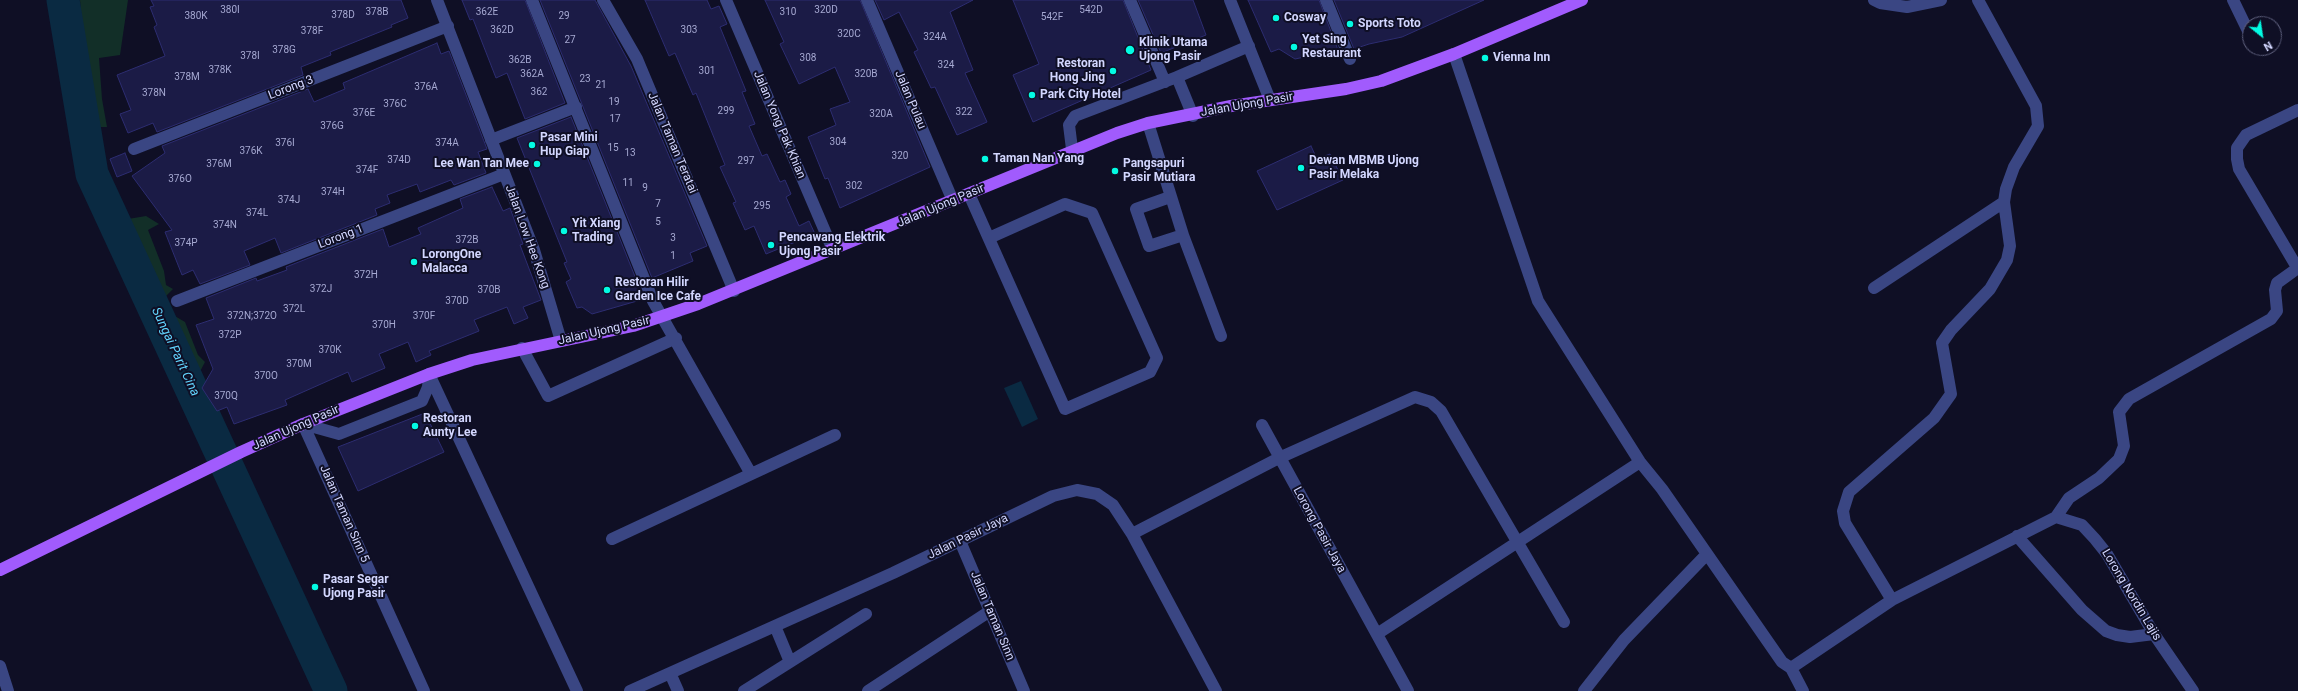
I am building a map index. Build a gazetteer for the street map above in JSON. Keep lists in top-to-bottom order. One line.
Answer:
{"streets":{"main road":["Jalan Ujong Pasir"],"street":["Lorong 3","Jalan Pulau","Jalan Yong Pak Khian","Jalan Taman Teratai","Lorong 1","Jalan Low Hee Kong","Jalan Taman Sinn 5","Lorong Pasir Jaya","Jalan Pasir Jaya","Lorong Nordin Lajis","Jalan Taman Sinn"]},"crossings":[["Lorong 3","Jalan Low Hee Kong"],["Jalan Pulau","Jalan Ujong Pasir"],["Jalan Ujong Pasir","Jalan Yong Pak Khian"],["Jalan Ujong Pasir","Jalan Taman Teratai"],["Jalan Ujong Pasir","Jalan Low Hee Kong"],["Jalan Ujong Pasir","Jalan Taman Sinn 5"],["Lorong 1","Jalan Low Hee Kong"],["Jalan Pasir Jaya","Jalan Taman Sinn"]],"water":["Sungai Parit Cina"],"places":["Cosway","Sports Toto","Yet Sing Restaurant","Klinik Utama Ujong Pasir","Vienna Inn","Restoran Hong Jing","Park City Hotel","Pasar Mini Hup Giap","Taman Nan Yang","Lee Wan Tan Mee","Dewan MBMB Ujong Pasir Melaka","Pangsapuri Pasir Mutiara","Yit Xiang Trading","Pencawang Elektrik Ujong Pasir","LorongOne Malacca","Restoran Hilir Garden Ice Cafe","Restoran Aunty Lee","Pasar Segar Ujong Pasir"],"house_numbers":["380I","320D","542D","378B","362E","310","378D","380K","29","542F","362D","303","378F","320C","324A","27","378G","378I","308","362B","324","378K","301","362A","320B","378M","23","21","376A","362","378N","19","376C","299","322","376E","320A","17","376G","304","376I","374A","15","376K","13","320","374D","297","376M","374F","376O","11","302","9","374H","374J","7","295","374L","5","374N","3","372B","374P","1","372H","372J","370B","370D","372L","372N;372O","370F","370H","372P","370K","370M","370O","370Q"],"north":"bottom right"}
